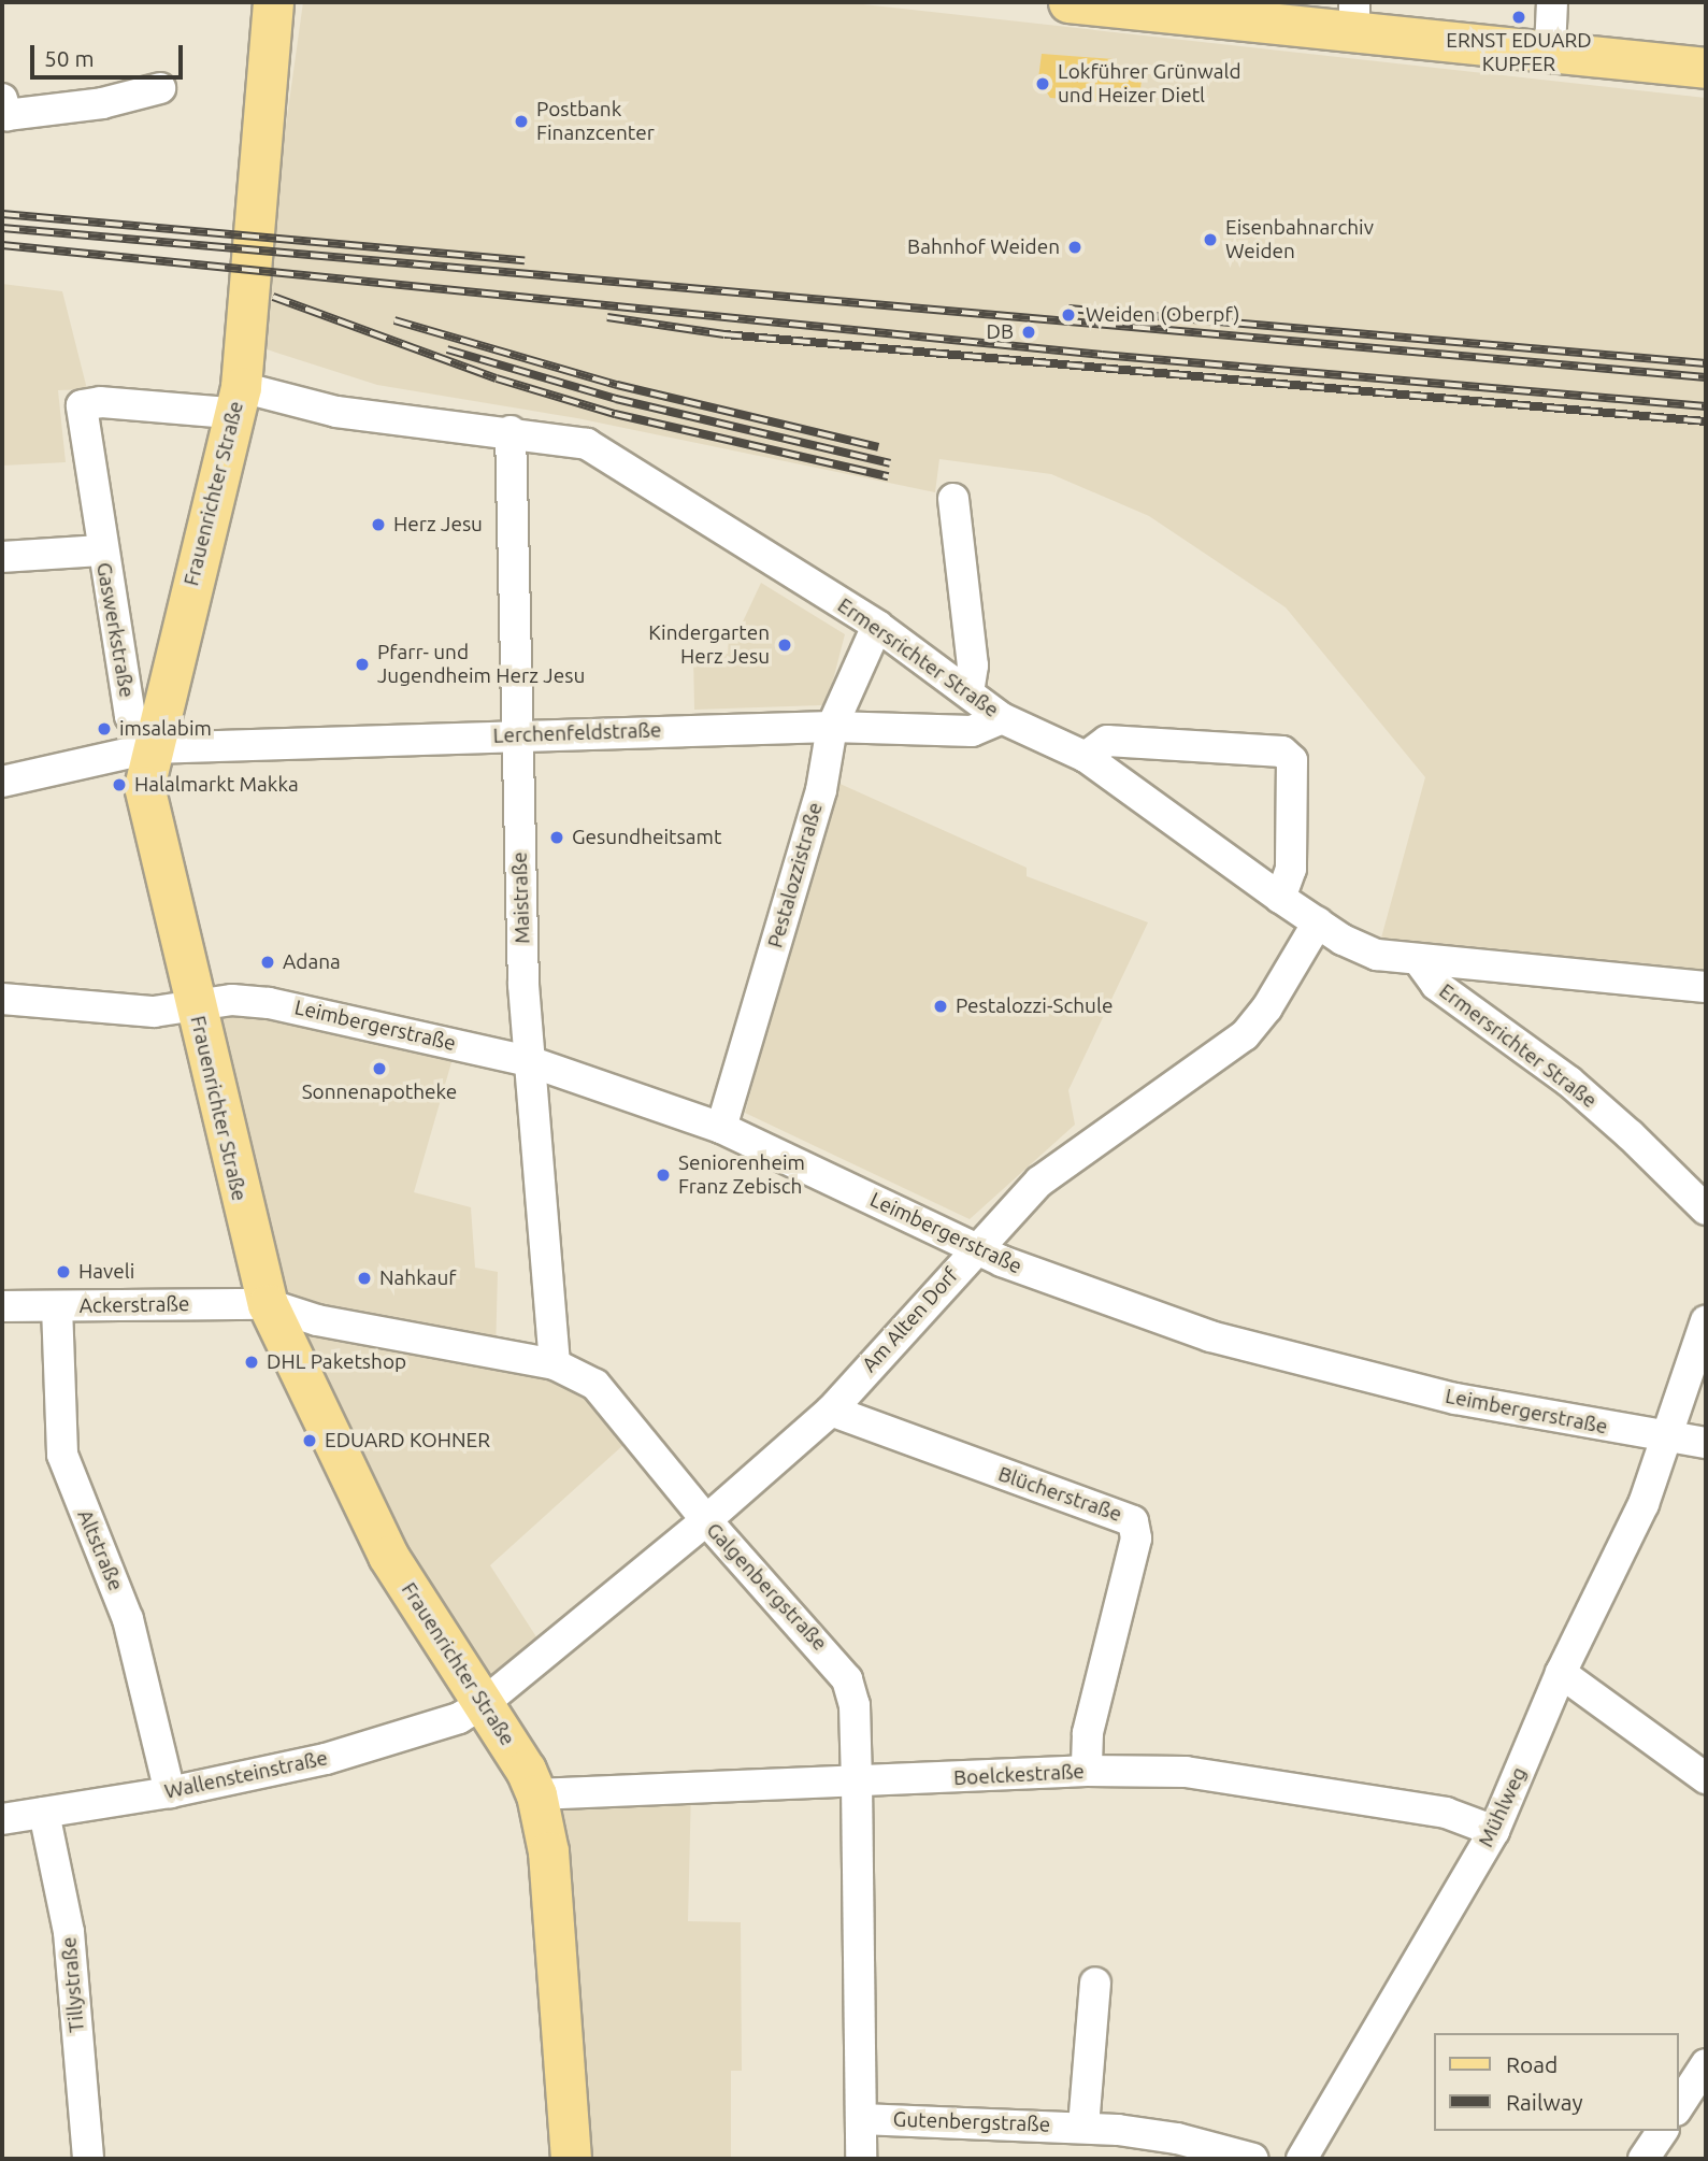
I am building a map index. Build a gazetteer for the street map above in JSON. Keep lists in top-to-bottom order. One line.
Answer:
{"streets":{"main road":["Frauenrichter Straße"],"street":["Gaswerkstraße","Ermersrichter Straße","Lerchenfeldstraße","Pestalozzistraße","Maistraße","Leimbergerstraße","Ackerstraße","Am Alten Dorf","Blücherstraße","Altstraße","Galgenbergstraße","Wallensteinstraße","Boelckestraße","Mühlweg","Tillystraße","Gutenbergstraße"]},"crossings":[["Frauenrichter Straße","Gaswerkstraße"],["Frauenrichter Straße","Ermersrichter Straße"],["Frauenrichter Straße","Lerchenfeldstraße"],["Frauenrichter Straße","Leimbergerstraße"],["Frauenrichter Straße","Ackerstraße"],["Frauenrichter Straße","Am Alten Dorf"],["Frauenrichter Straße","Galgenbergstraße"],["Frauenrichter Straße","Wallensteinstraße"],["Frauenrichter Straße","Boelckestraße"],["Gaswerkstraße","Ermersrichter Straße"],["Gaswerkstraße","Lerchenfeldstraße"],["Ermersrichter Straße","Lerchenfeldstraße"],["Ermersrichter Straße","Pestalozzistraße"],["Ermersrichter Straße","Maistraße"],["Ermersrichter Straße","Am Alten Dorf"],["Lerchenfeldstraße","Pestalozzistraße"],["Lerchenfeldstraße","Maistraße"],["Pestalozzistraße","Leimbergerstraße"],["Maistraße","Leimbergerstraße"],["Maistraße","Galgenbergstraße"],["Leimbergerstraße","Am Alten Dorf"],["Leimbergerstraße","Mühlweg"],["Ackerstraße","Altstraße"],["Ackerstraße","Galgenbergstraße"],["Am Alten Dorf","Blücherstraße"],["Am Alten Dorf","Galgenbergstraße"],["Am Alten Dorf","Wallensteinstraße"],["Blücherstraße","Boelckestraße"],["Altstraße","Wallensteinstraße"],["Galgenbergstraße","Boelckestraße"],["Galgenbergstraße","Gutenbergstraße"],["Wallensteinstraße","Tillystraße"],["Boelckestraße","Mühlweg"]],"places":["ERNST EDUARD KUPFER","Lokführer Grünwald und Heizer Dietl","Postbank Finanzcenter","Eisenbahnarchiv Weiden","Bahnhof Weiden","Weiden (Oberpf)","DB","Herz Jesu","Kindergarten Herz Jesu","Pfarr- und Jugendheim Herz Jesu","imsalabim","Halalmarkt Makka","Gesundheitsamt","Adana","Pestalozzi-Schule","Sonnenapotheke","Seniorenheim Franz Zebisch","Haveli","Nahkauf","DHL Paketshop","EDUARD KOHNER"],"legend":["Road","Railway"],"scale_bar":"50 m"}
